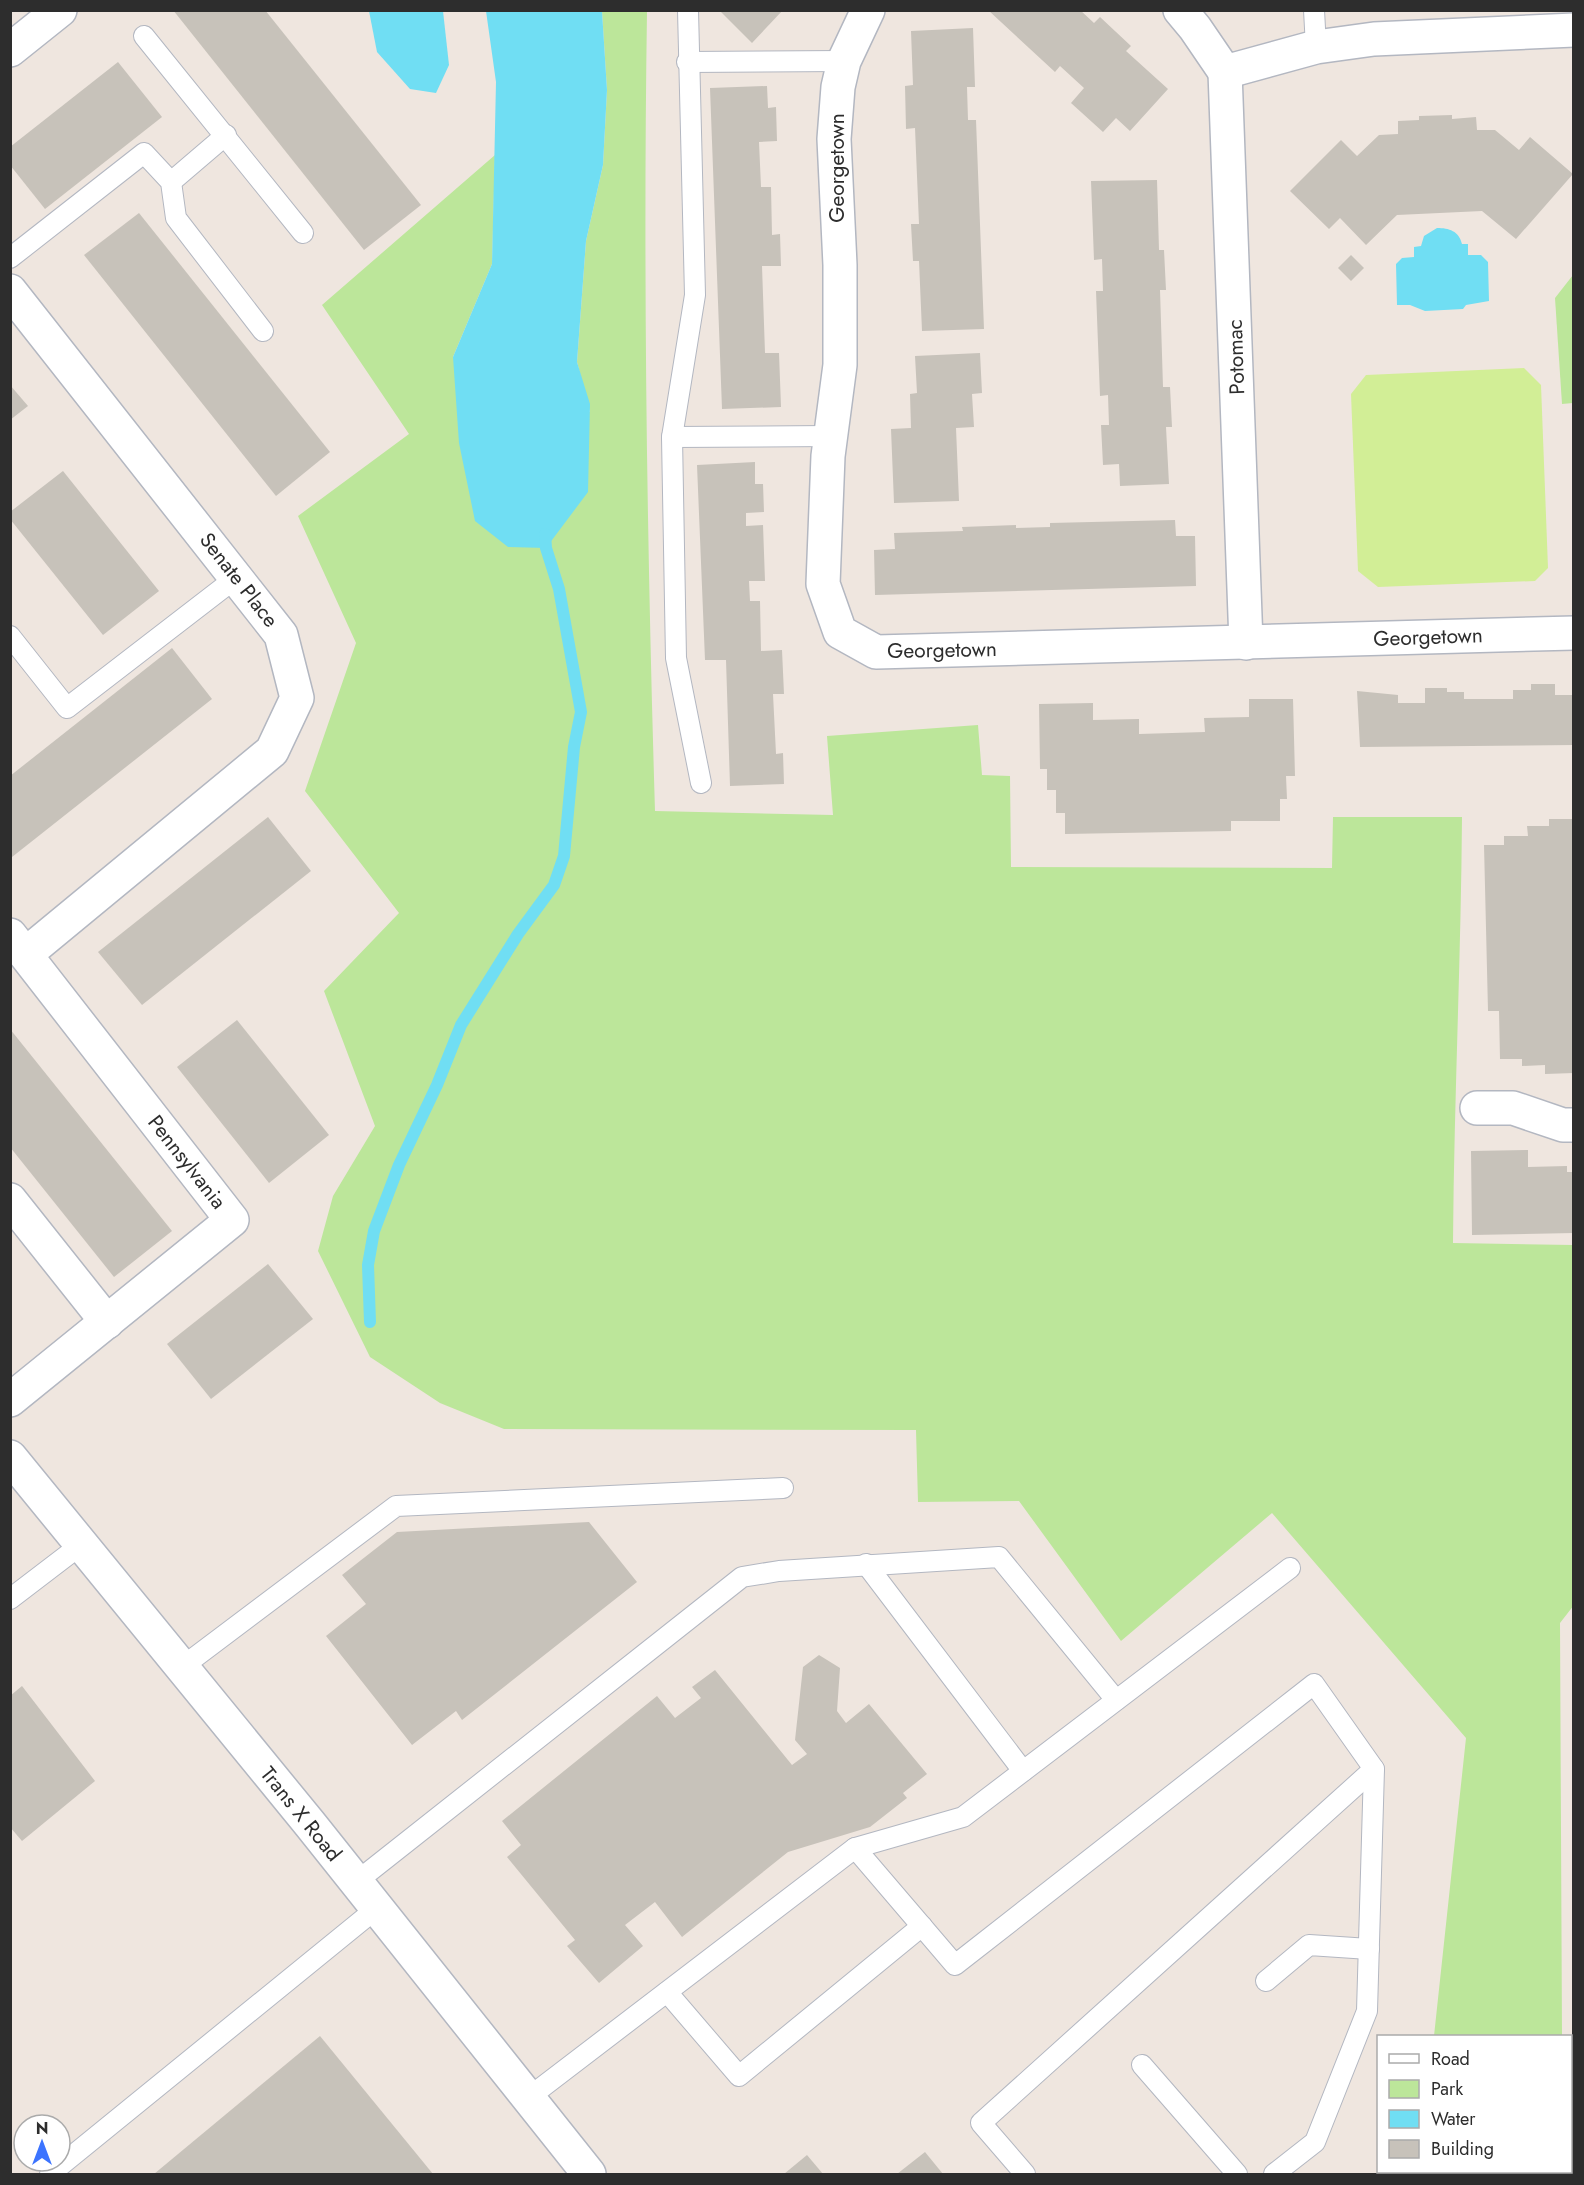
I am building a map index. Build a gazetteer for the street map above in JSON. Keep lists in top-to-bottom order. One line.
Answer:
{"streets":{"street":["Georgetown","Potomac","Senate Place","Pennsylvania","Trans X Road"]},"crossings":[["Georgetown","Potomac"],["Senate Place","Pennsylvania"]],"legend":["Road","Park","Water","Building"],"north":"top"}
